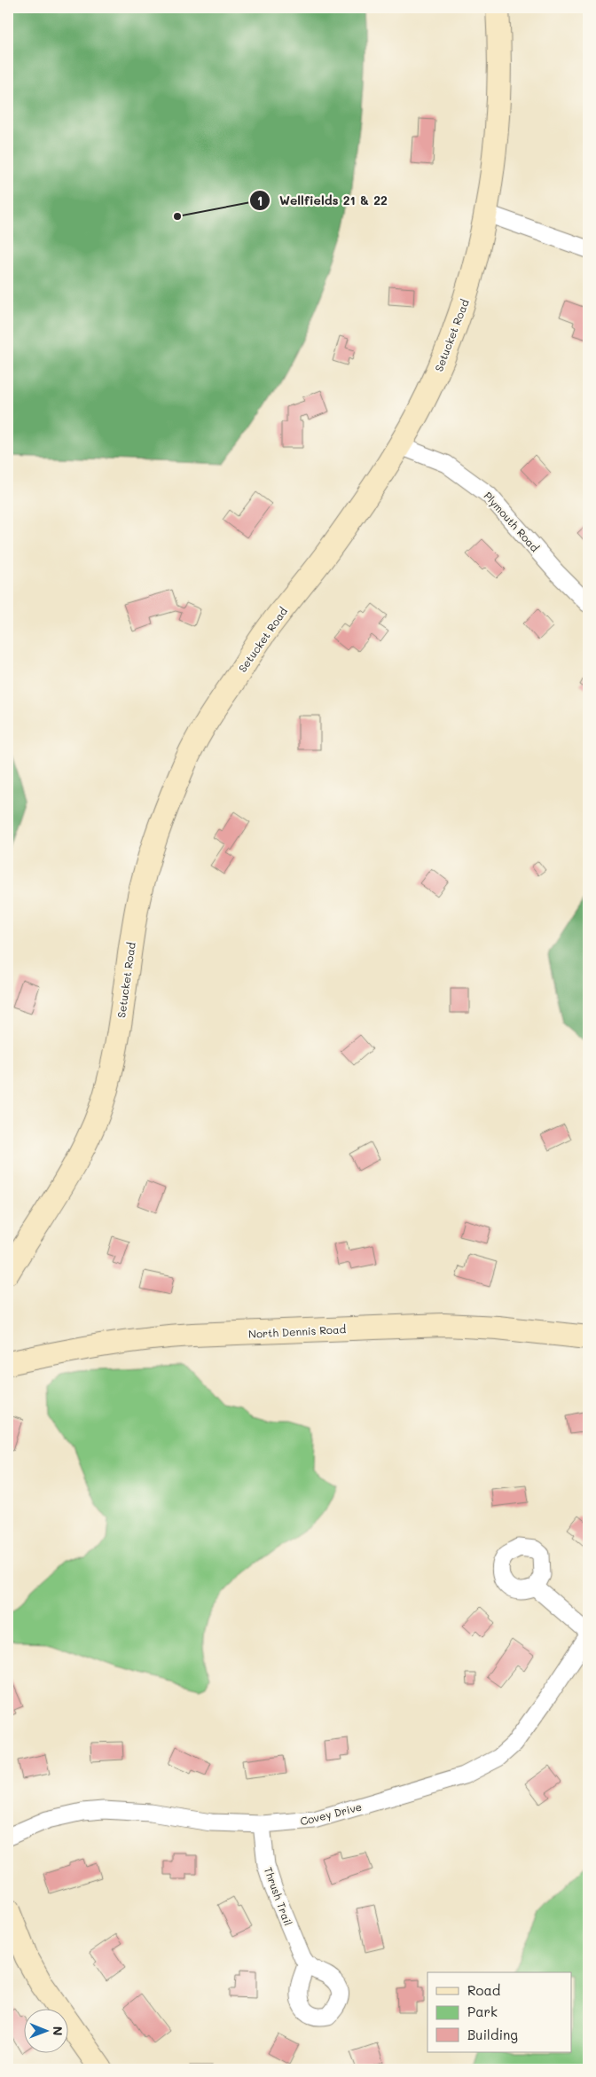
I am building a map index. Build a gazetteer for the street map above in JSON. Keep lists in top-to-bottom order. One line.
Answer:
{"streets":{"main road":["Setucket Road","North Dennis Road"],"street":["Plymouth Road","Covey Drive","Thrush Trail"]},"crossings":[["Setucket Road","Plymouth Road"],["Covey Drive","Thrush Trail"]],"places":["Wellfields 21 & 22"],"legend":["Road","Park","Building"],"north":"right"}
